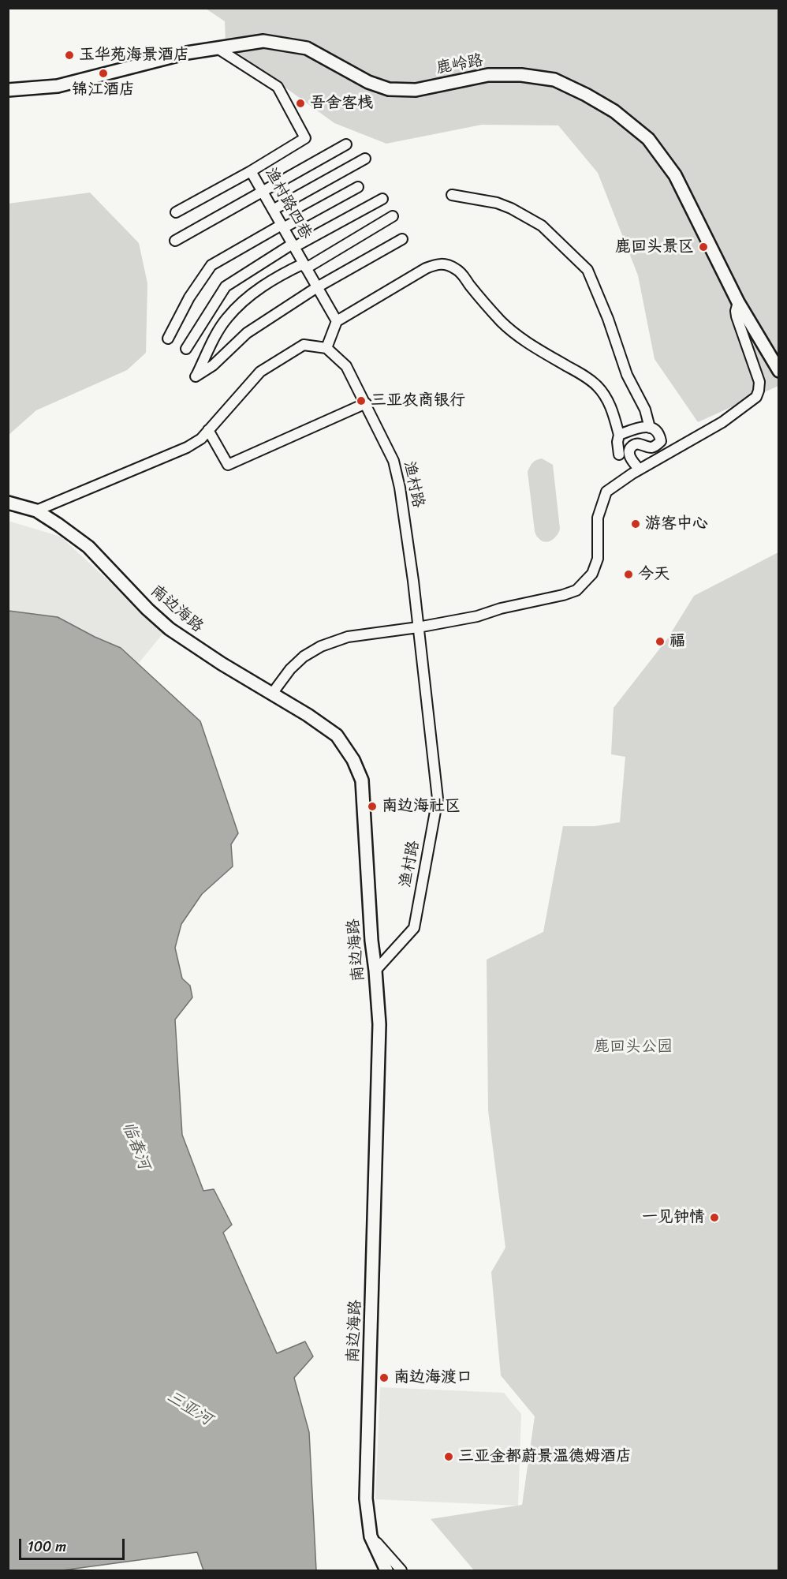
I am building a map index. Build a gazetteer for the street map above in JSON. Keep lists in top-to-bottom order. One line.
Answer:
{"streets":{"main road":["鹿岭路","南边海路"],"street":["渔村路四巷","渔村路"]},"crossings":[["鹿岭路","渔村路四巷"],["渔村路","南边海路"]],"water":["临春河","三亚河"],"parks":["鹿回头公园"],"places":["玉华苑海景酒店","锦江酒店","吾舍客栈","鹿回头景区","三亚农商银行","游客中心","今天","福","南边海社区","一见钟情","南边海渡口","三亚金都蔚景温德姆酒店"],"scale_bar":"100 m"}
